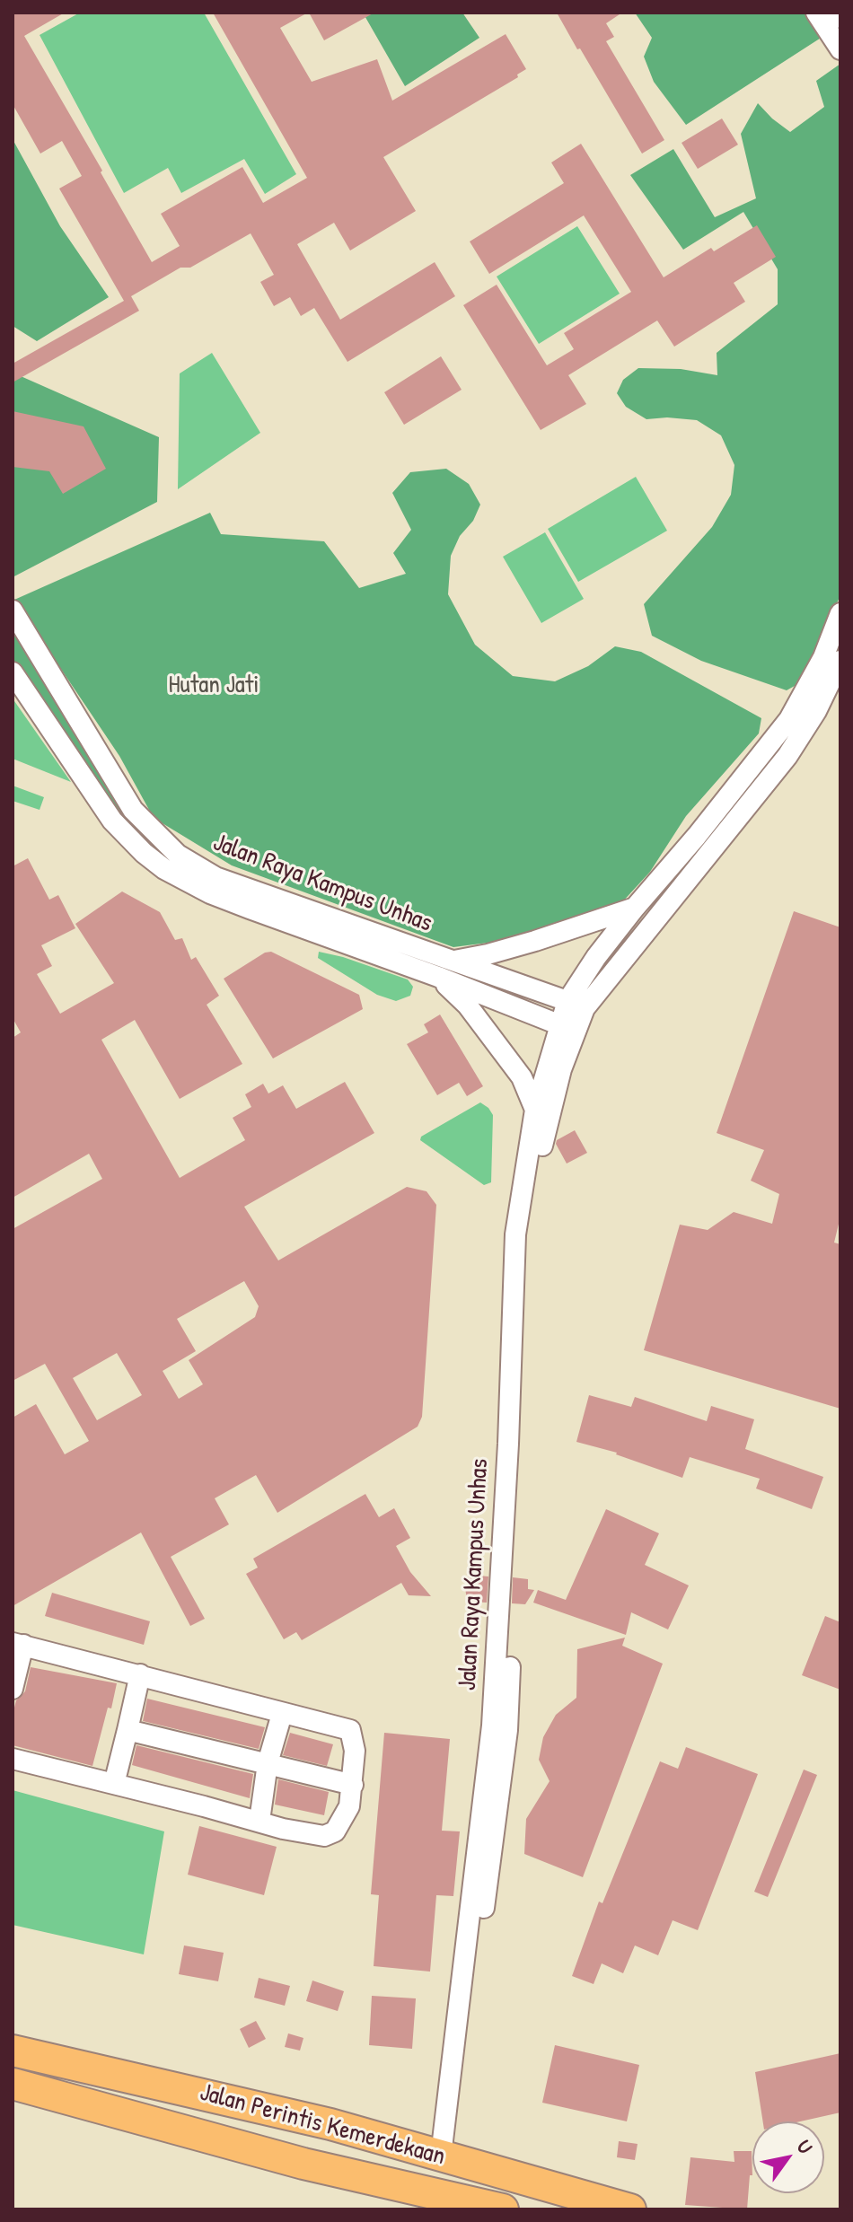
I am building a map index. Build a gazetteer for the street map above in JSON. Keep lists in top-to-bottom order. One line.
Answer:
{"streets":{"highway":["Jalan Perintis Kemerdekaan"],"street":["Jalan Raya Kampus Unhas"]},"crossings":[["Jalan Raya Kampus Unhas","Jalan Perintis Kemerdekaan"]],"parks":["Hutan Jati"],"north":"top right"}
